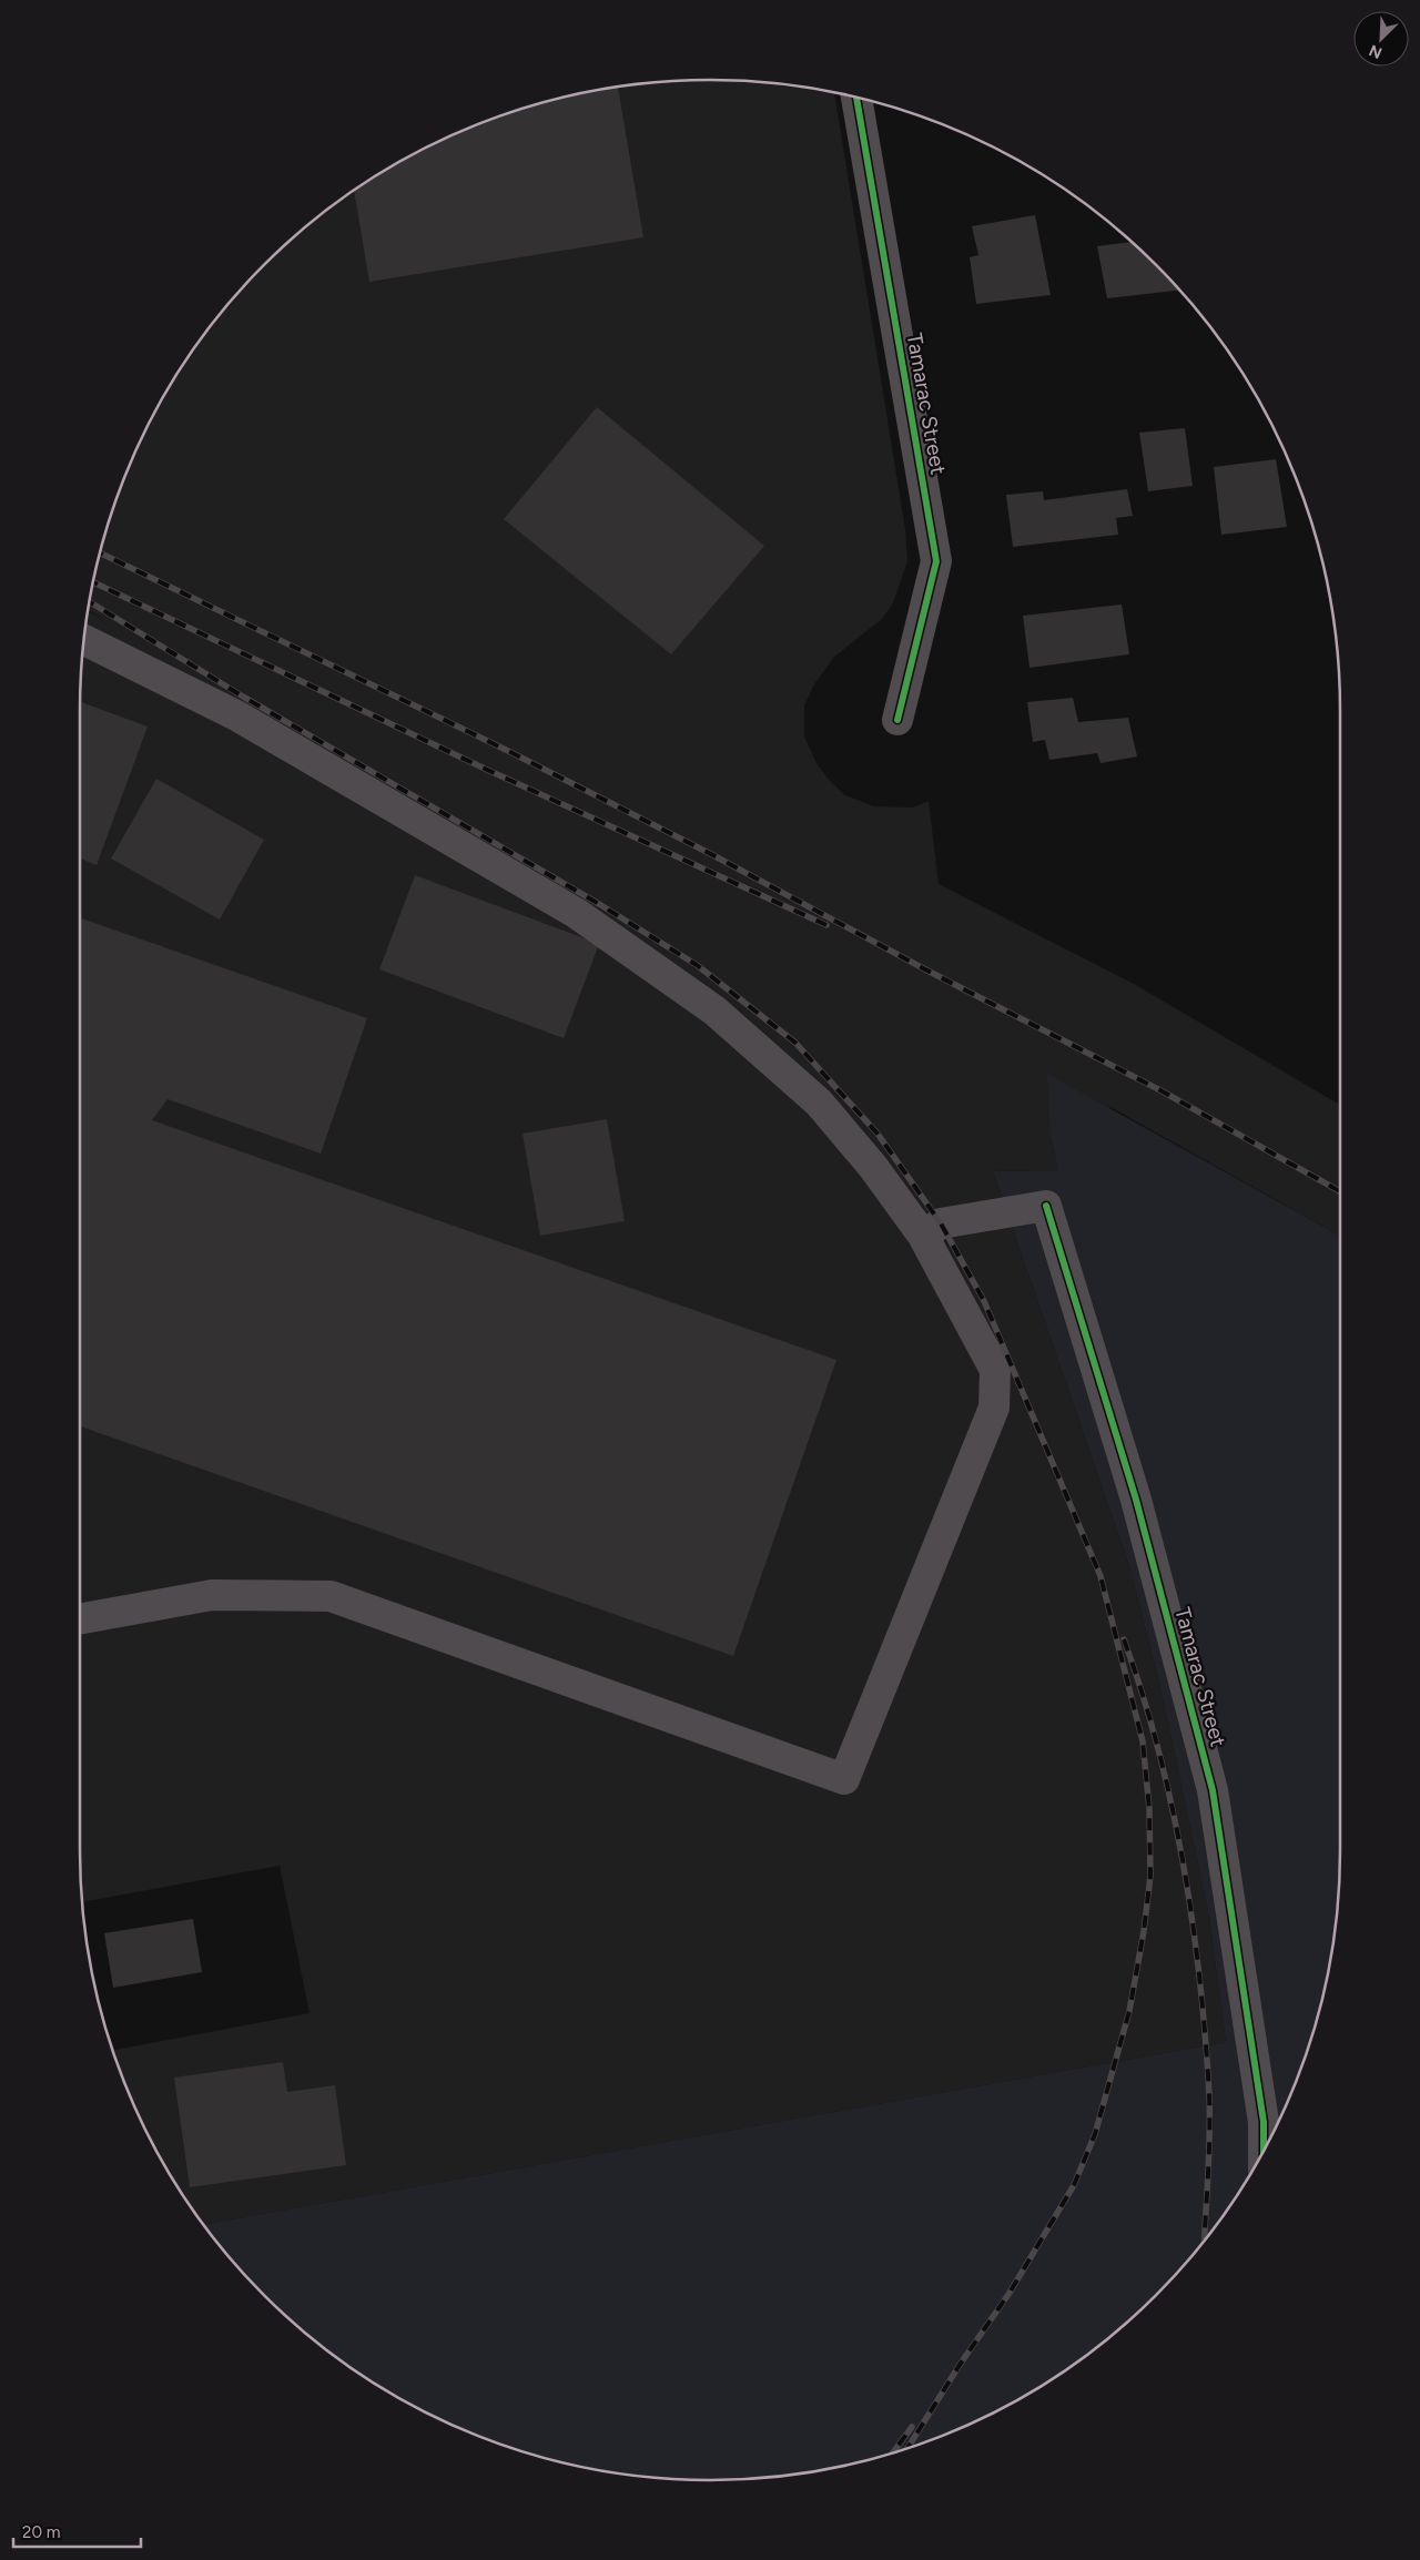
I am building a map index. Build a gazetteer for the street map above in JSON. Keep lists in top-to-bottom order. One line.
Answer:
{"streets":{"street":["Tamarac Street"]},"scale_bar":"20 m","north":"bottom left"}
